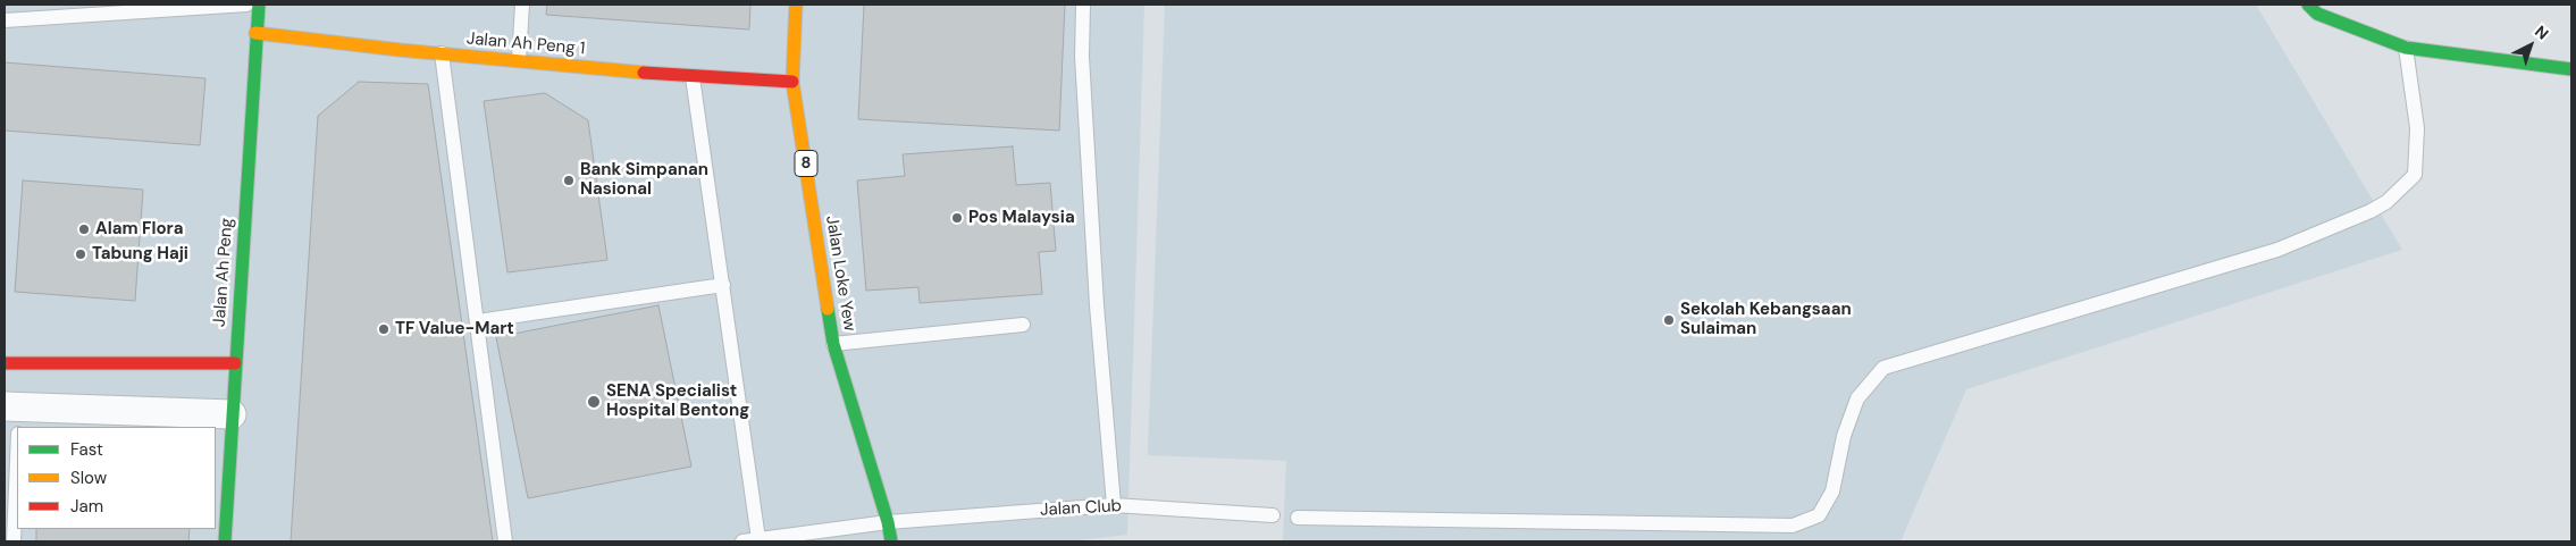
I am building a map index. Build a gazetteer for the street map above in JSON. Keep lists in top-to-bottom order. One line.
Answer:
{"streets":{"main road":["Jalan Ah Peng 1","8","Jalan Ah Peng","Jalan Loke Yew"],"lane":["Jalan Club"]},"crossings":[["Jalan Ah Peng 1","Jalan Ah Peng"],["Jalan Ah Peng 1","Jalan Loke Yew"],["Jalan Loke Yew","Jalan Club"]],"places":["Bank Simpanan Nasional","Pos Malaysia","Alam Flora","Tabung Haji","Sekolah Kebangsaan Sulaiman","TF Value-Mart","SENA Specialist Hospital Bentong"],"legend":["Fast","Slow","Jam"],"north":"top right"}
